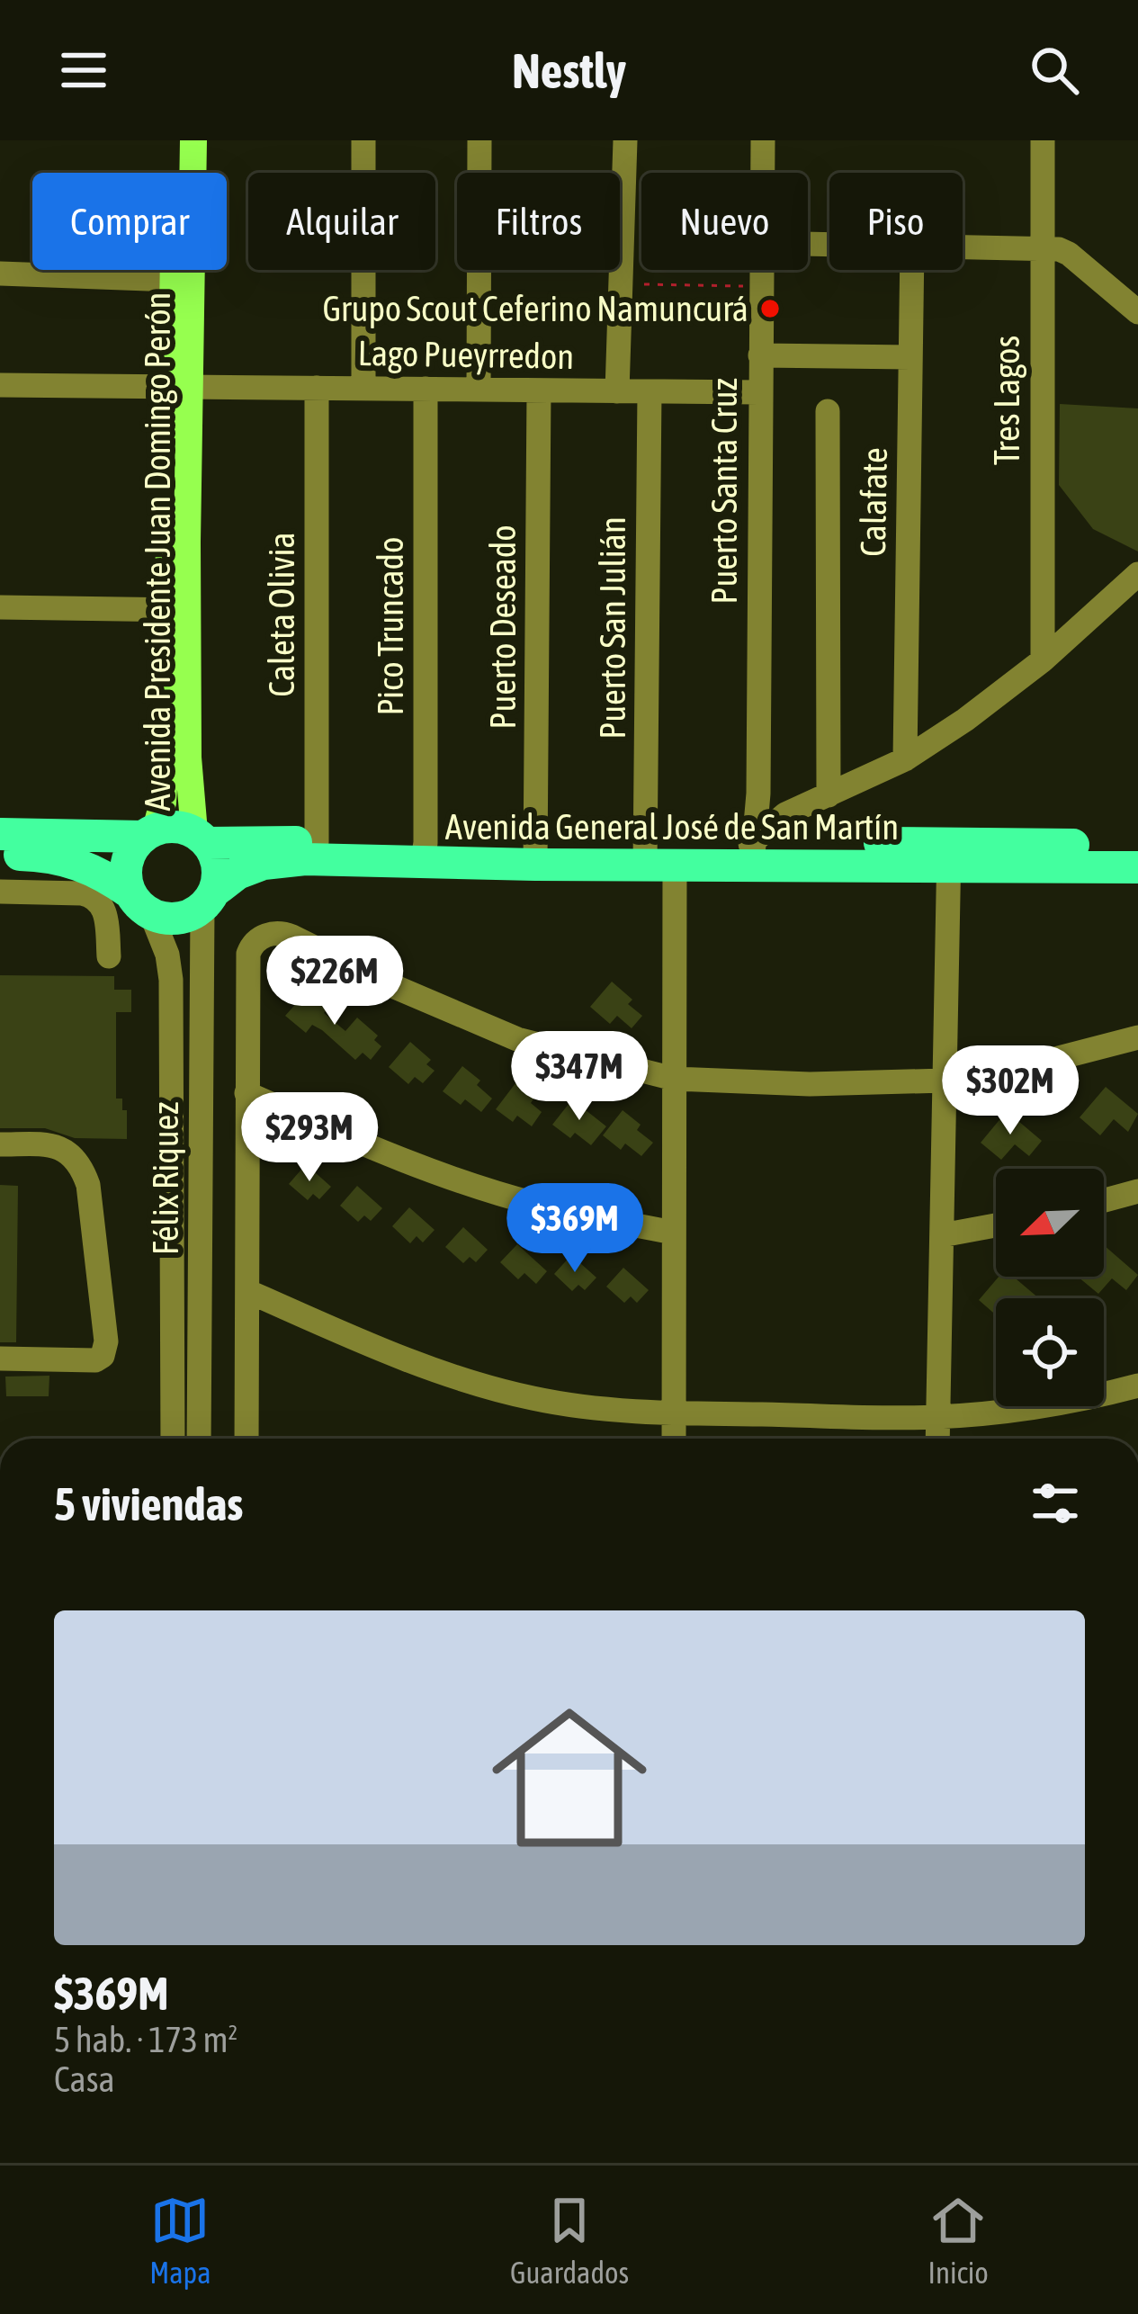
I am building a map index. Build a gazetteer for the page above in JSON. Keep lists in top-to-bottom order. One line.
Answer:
{"streets":{"highway":["Avenida General José de San Martín"],"main road":["Avenida Presidente Juan Domingo Perón"],"street":["Lago Pueyrredon","Tres Lagos","Puerto Santa Cruz","Calafate","Caleta Olivia","Pico Truncado","Puerto Deseado","Puerto San Julián","Félix Riquez"]},"crossings":[["Lago Pueyrredon","Puerto Santa Cruz"],["Lago Pueyrredon","Avenida Presidente Juan Domingo Perón"],["Lago Pueyrredon","Caleta Olivia"],["Lago Pueyrredon","Pico Truncado"],["Lago Pueyrredon","Puerto Deseado"],["Lago Pueyrredon","Puerto San Julián"],["Puerto Santa Cruz","Avenida General José de San Martín"],["Avenida Presidente Juan Domingo Perón","Avenida General José de San Martín"],["Avenida Presidente Juan Domingo Perón","Félix Riquez"],["Caleta Olivia","Avenida General José de San Martín"],["Pico Truncado","Avenida General José de San Martín"],["Puerto Deseado","Avenida General José de San Martín"],["Puerto San Julián","Avenida General José de San Martín"],["Avenida General José de San Martín","Félix Riquez"]],"places":["Grupo Scout Ceferino Namuncurá"],"north":"bottom left","page":{"header":"Nestly","chip":["Comprar","Alquilar","Filtros","Nuevo","Piso"],"price":["$226M","$347M","$302M","$293M","$369M"],"heading":"5 viviendas","list":[{"name":"$369M","note":"5 hab. · 173 m² · Casa"}],"tabs":["Mapa","Guardados","Inicio"]}}
